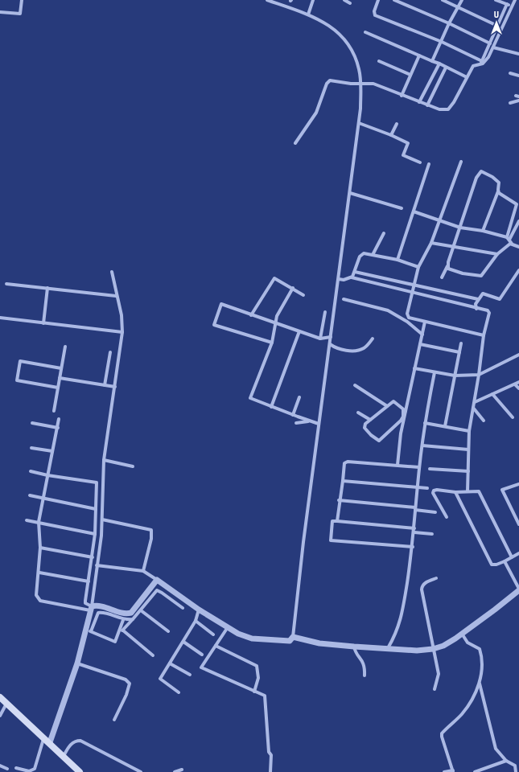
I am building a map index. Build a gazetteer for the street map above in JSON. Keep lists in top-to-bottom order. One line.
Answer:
{"north":"top"}
